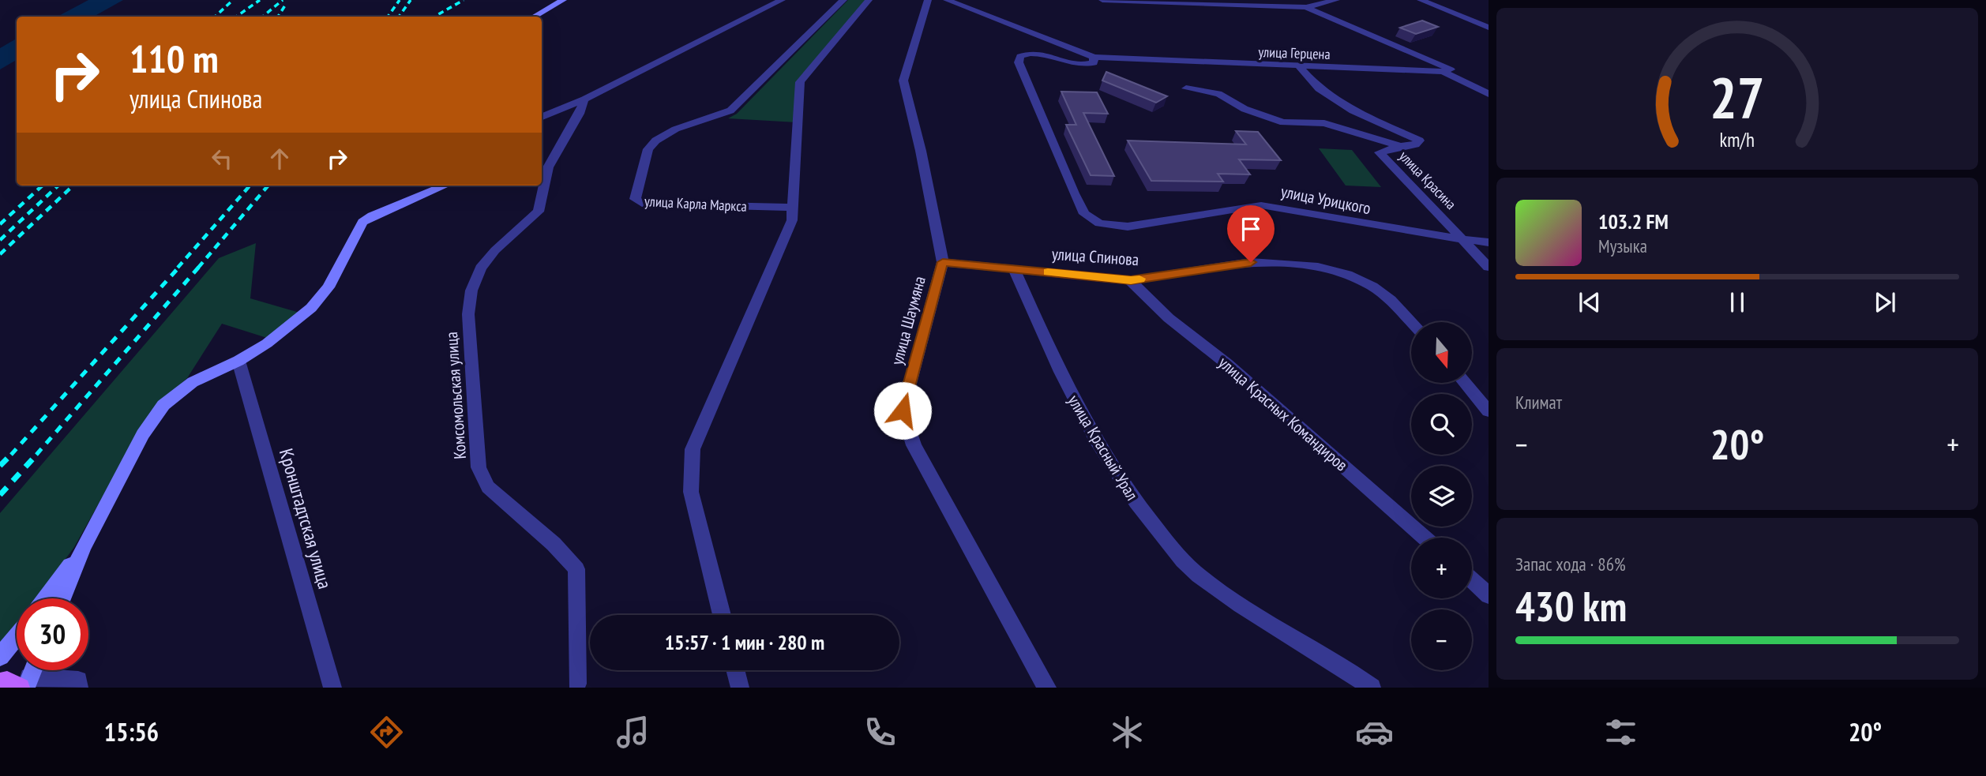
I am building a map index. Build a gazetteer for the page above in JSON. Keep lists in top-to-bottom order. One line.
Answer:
{"streets":{"street":["улица Герцена","улица Красина","улица Урицкого","улица Карла Маркса","улица Спинова","улица Шаумяна","Комсомольская улица","улица Красных Командиров","улица Красный Урал","Кронштадтская улица"]},"crossings":[["улица Герцена","улица Красина"],["улица Герцена","улица Урицкого"],["улица Красина","улица Урицкого"],["улица Спинова","улица Шаумяна"],["улица Спинова","улица Красных Командиров"],["улица Спинова","улица Красный Урал"]],"north":"bottom","page":{"turn":["110 m","улица Спинова"],"song":["103.2 FM","Музыка"],"map_buttons":["+","−"],"tile":["Климат",["Запас хода · 86%","430 km"]],"heat":["−","20°","+"],"limit":"30","trip":"15:57 · 1 мин · 280 m","tabs":["15:56","20°"],"gauge":["27","km/h"]}}
